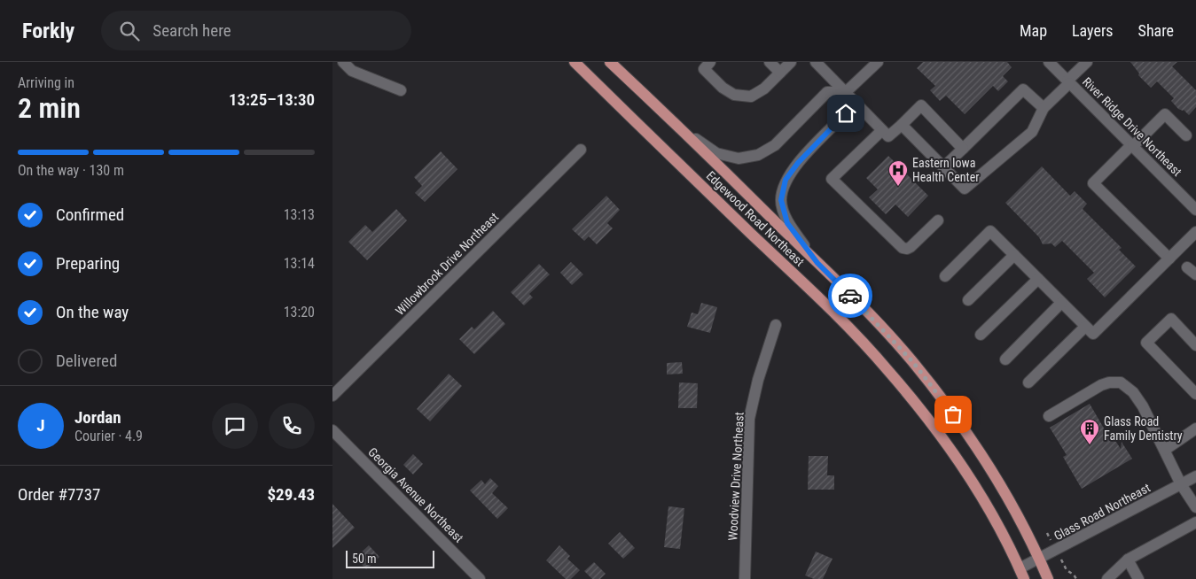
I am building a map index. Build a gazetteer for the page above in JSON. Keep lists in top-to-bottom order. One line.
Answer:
{"streets":{"main road":["Edgewood Road Northeast"],"street":["River Ridge Drive Northeast","Willowbrook Drive Northeast","Woodview Drive Northeast","Georgia Avenue Northeast","Glass Road Northeast"]},"crossings":[["Edgewood Road Northeast","Glass Road Northeast"]],"places":{"hospital":["Eastern Iowa Health Center"],"building":["Glass Road Family Dentistry"]},"scale_bar":"50 m","page":{"header":"Forkly","search":"Search here","nav":["Map","Layers","Share"],"heading":["2 min","Arriving in","13:25–13:30"],"panel":["Jordan","Courier · 4.9","Order #7737","$29.43"],"bar":"On the way · 130 m","list":[["Confirmed","13:13"],["Preparing","13:14"],["On the way","13:20"],"Delivered"],"round":"J","scale":"50 m"}}
